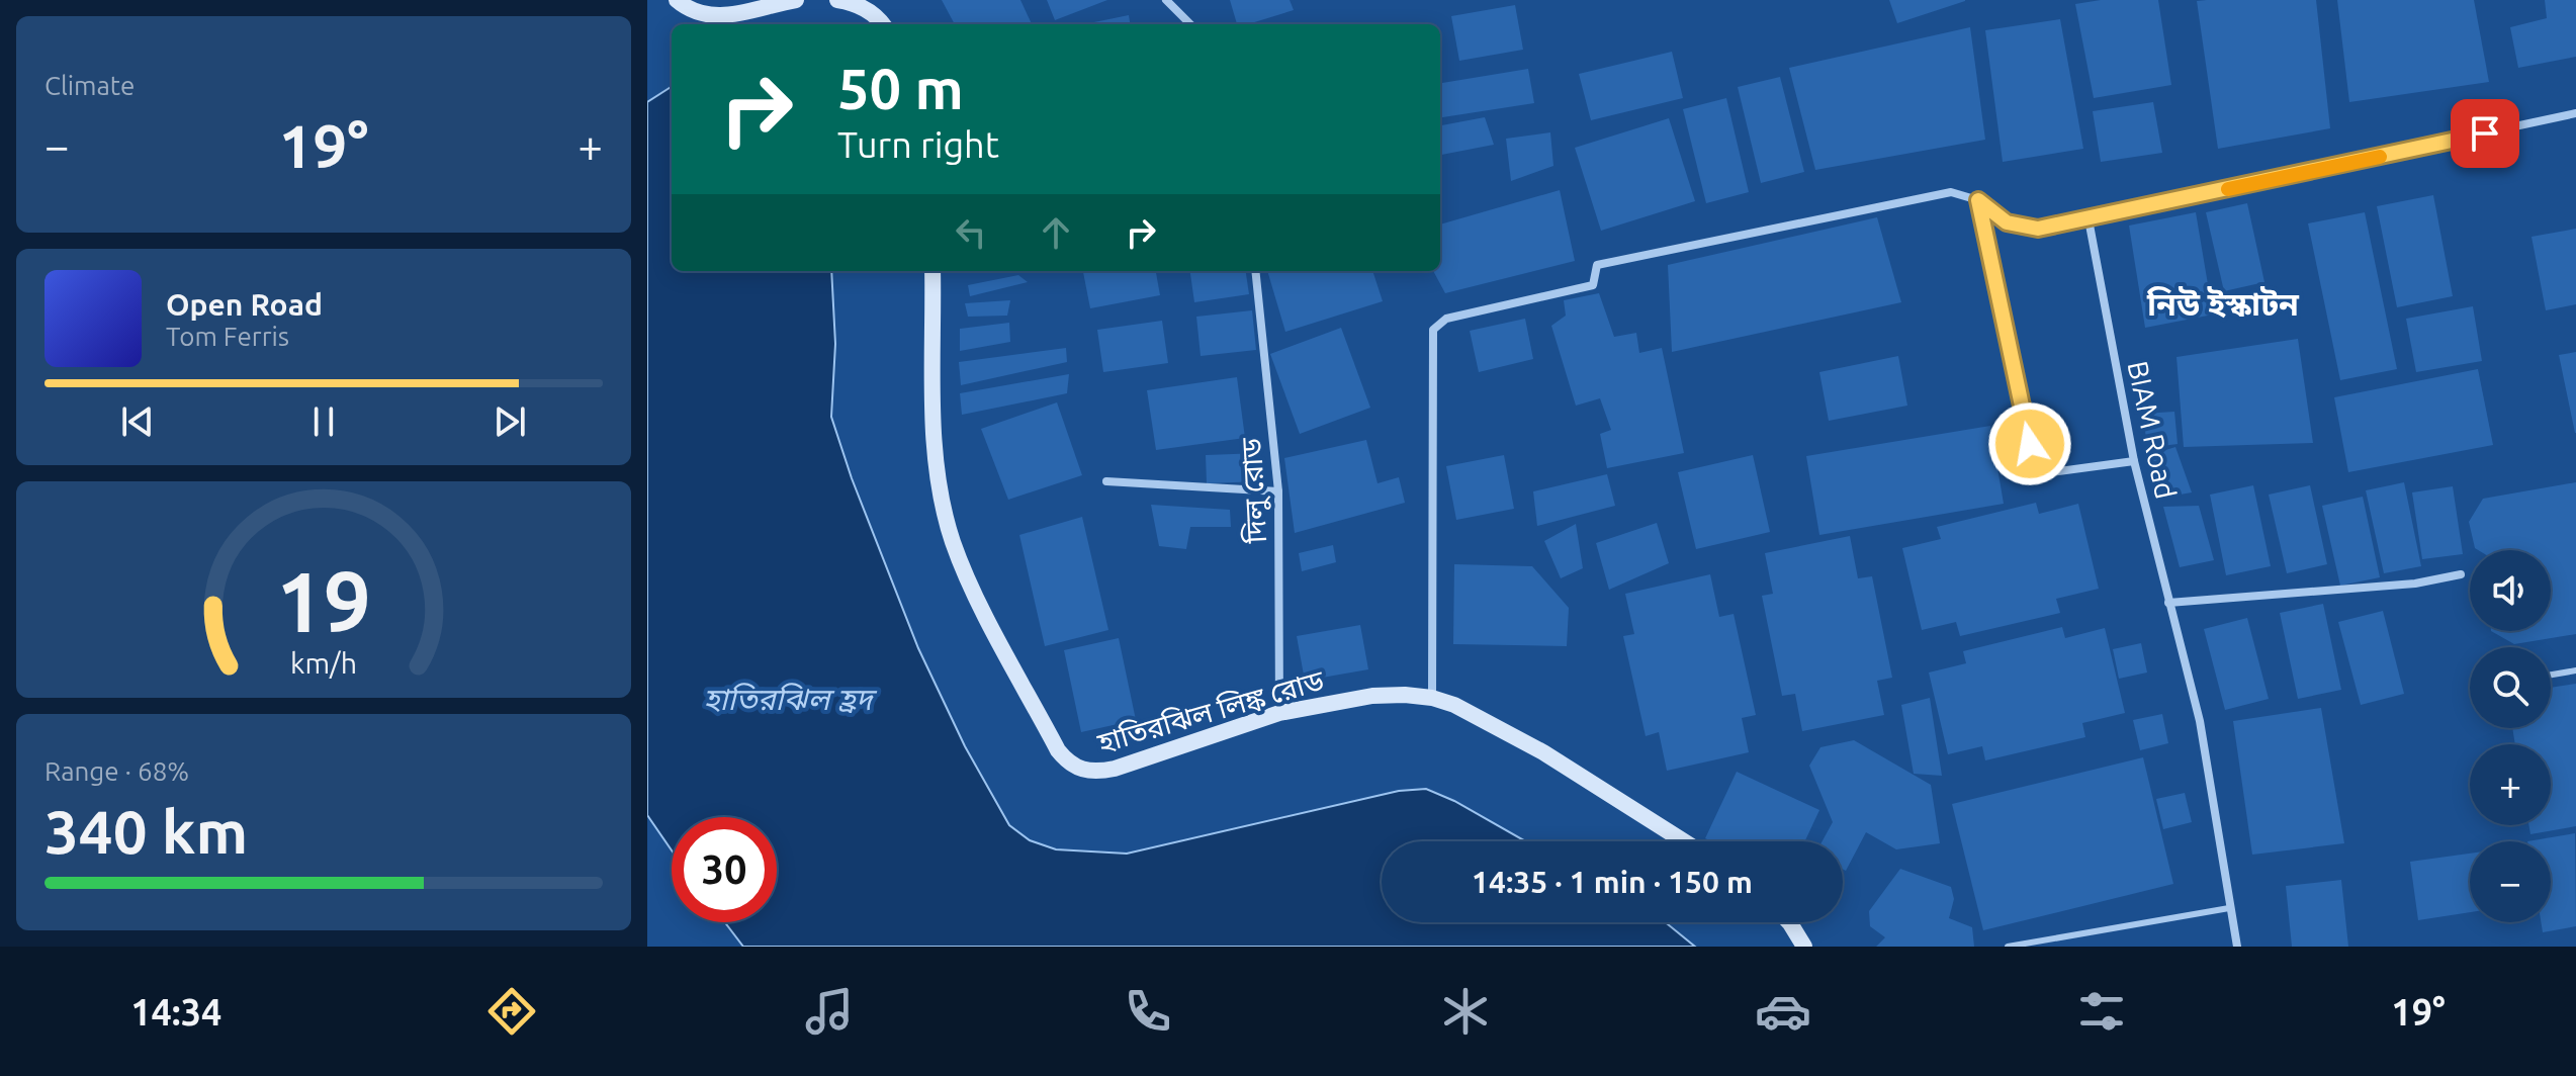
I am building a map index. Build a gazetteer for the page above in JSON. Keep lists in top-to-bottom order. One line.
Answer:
{"streets":{"street":["BIAM Road","দিলু রোড","হাতিরঝিল লিঙ্ক রোড"]},"crossings":[["দিলু রোড","হাতিরঝিল লিঙ্ক রোড"]],"districts":["নিউ ইস্কাটন"],"water":["হাতিরঝিল হ্রদ"],"page":{"tile":["Climate",["Range · 68%","340 km"]],"turn":["50 m","Turn right"],"heat":["−","19°","+"],"song":["Open Road","Tom Ferris"],"map_buttons":["+","−"],"limit":"30","trip":"14:35 · 1 min · 150 m","tabs":["14:34","19°"],"gauge":["19","km/h"]}}
